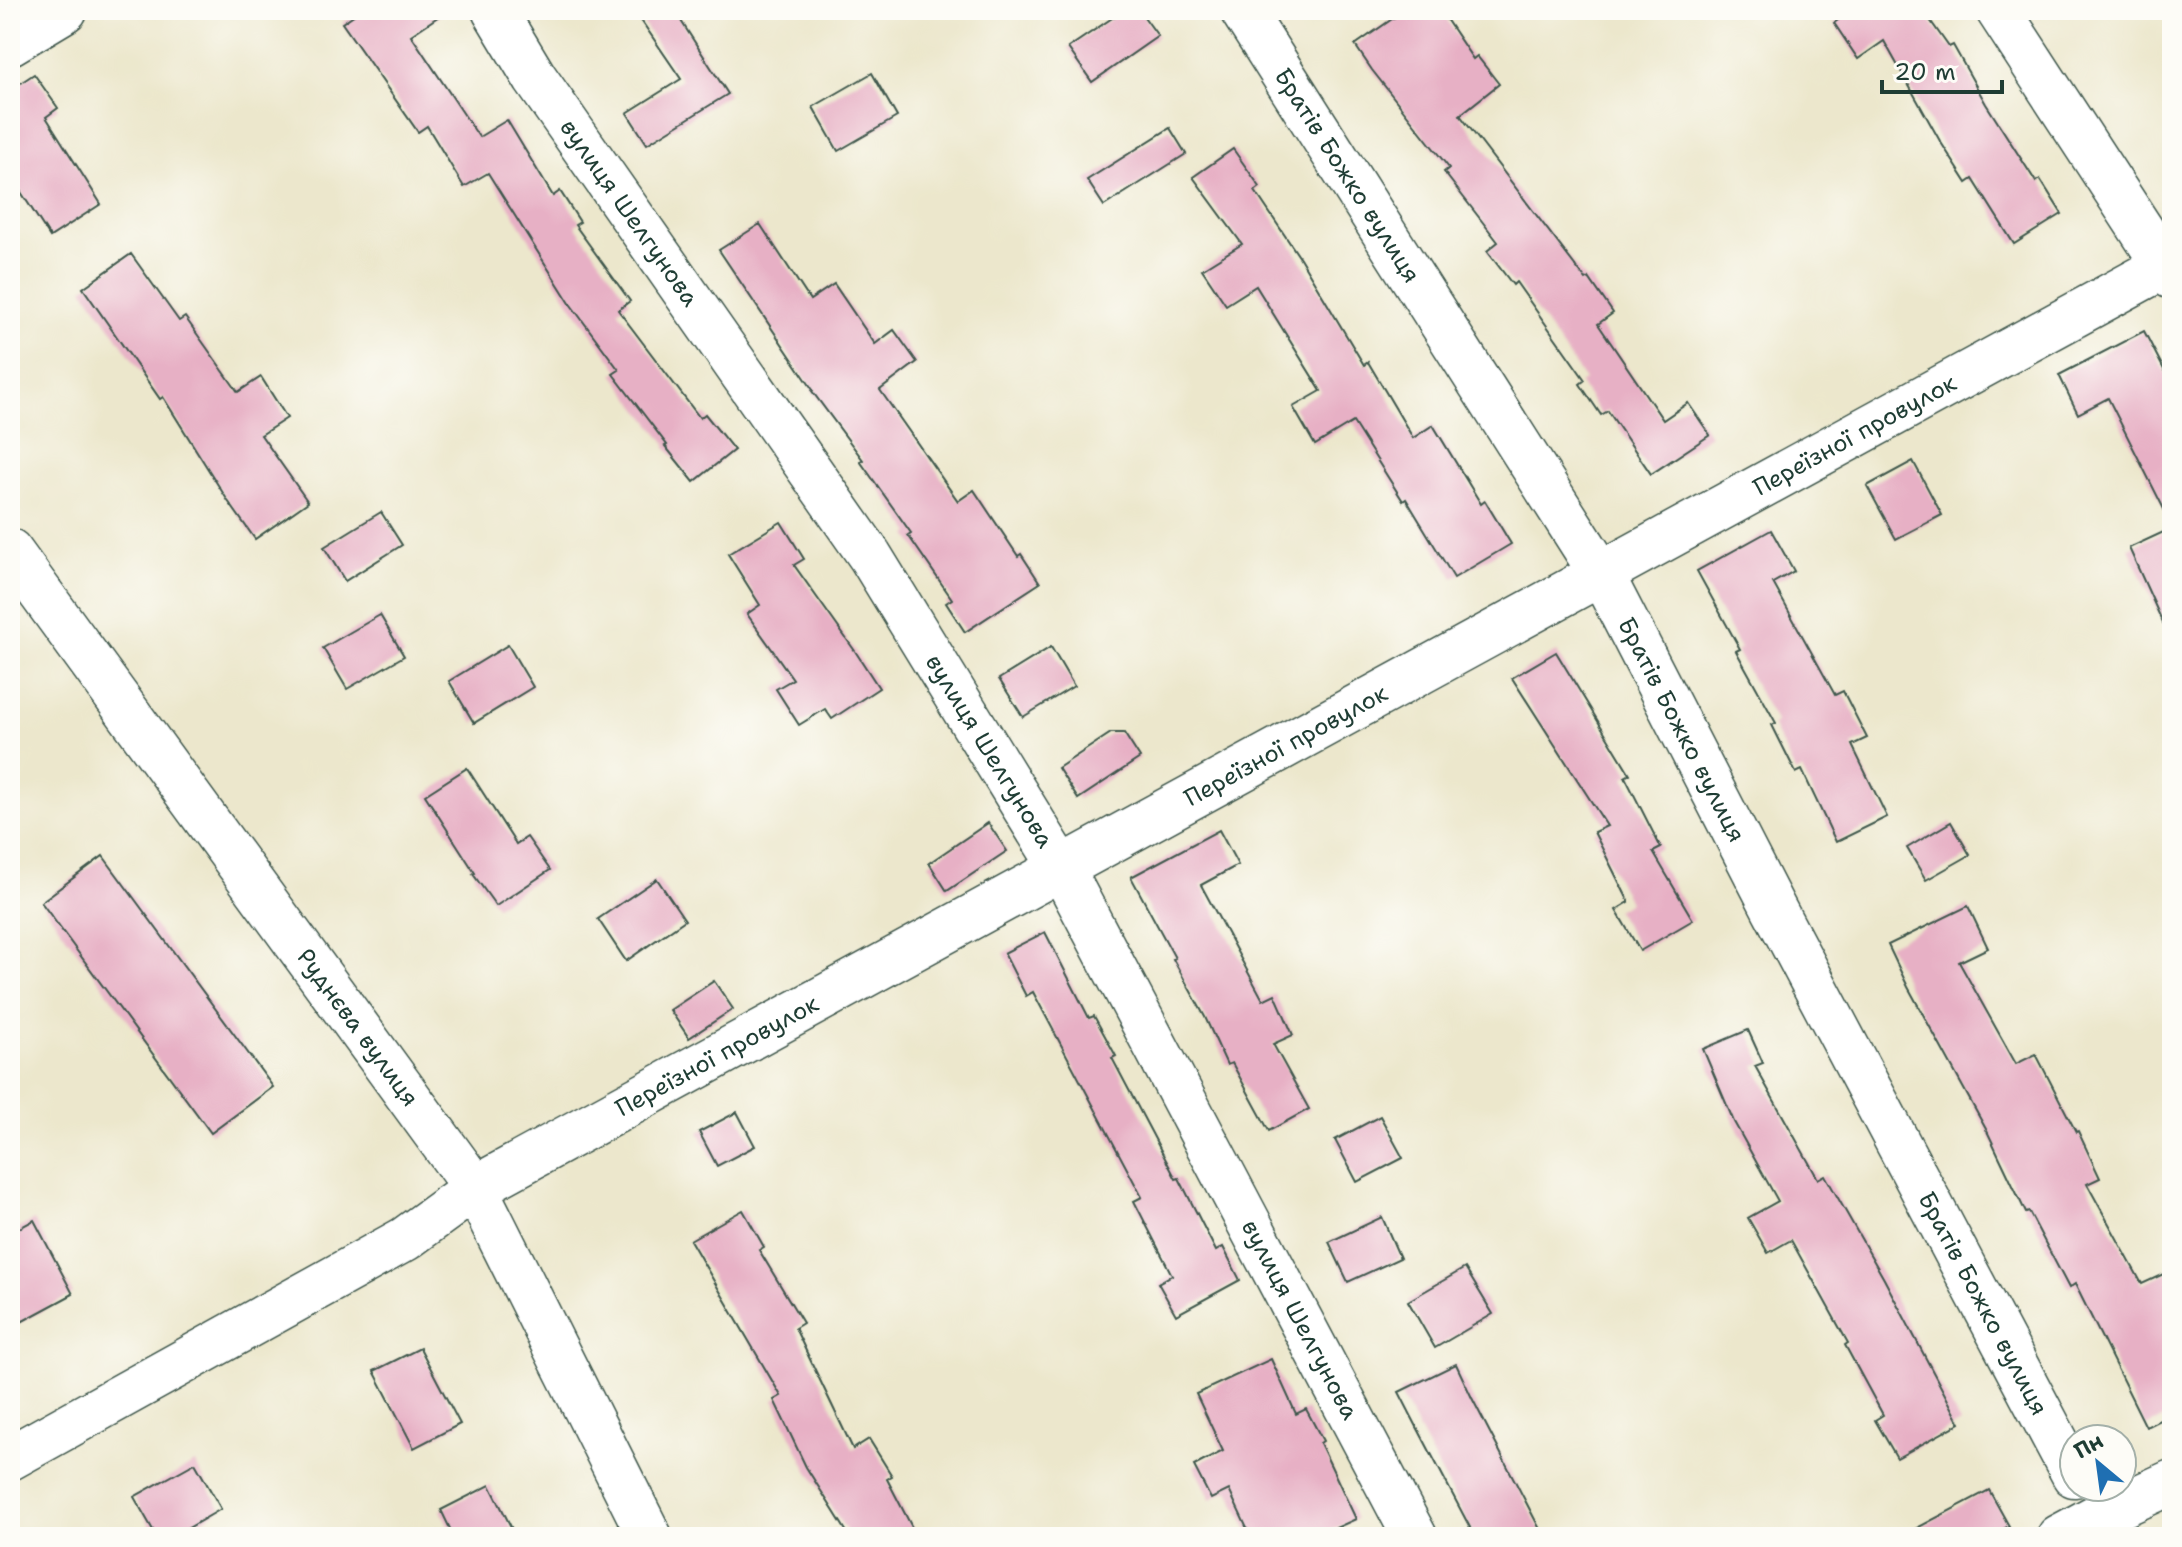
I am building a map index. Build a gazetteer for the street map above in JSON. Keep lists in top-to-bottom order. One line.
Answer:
{"streets":{"street":["Братів Божко вулиця","вулиця Шелгунова","Переїзної провулок","Руднєва вулиця"]},"crossings":[["Братів Божко вулиця","Переїзної провулок"],["вулиця Шелгунова","Переїзної провулок"],["Переїзної провулок","Руднєва вулиця"]],"scale_bar":"20 m","north":"top left"}
